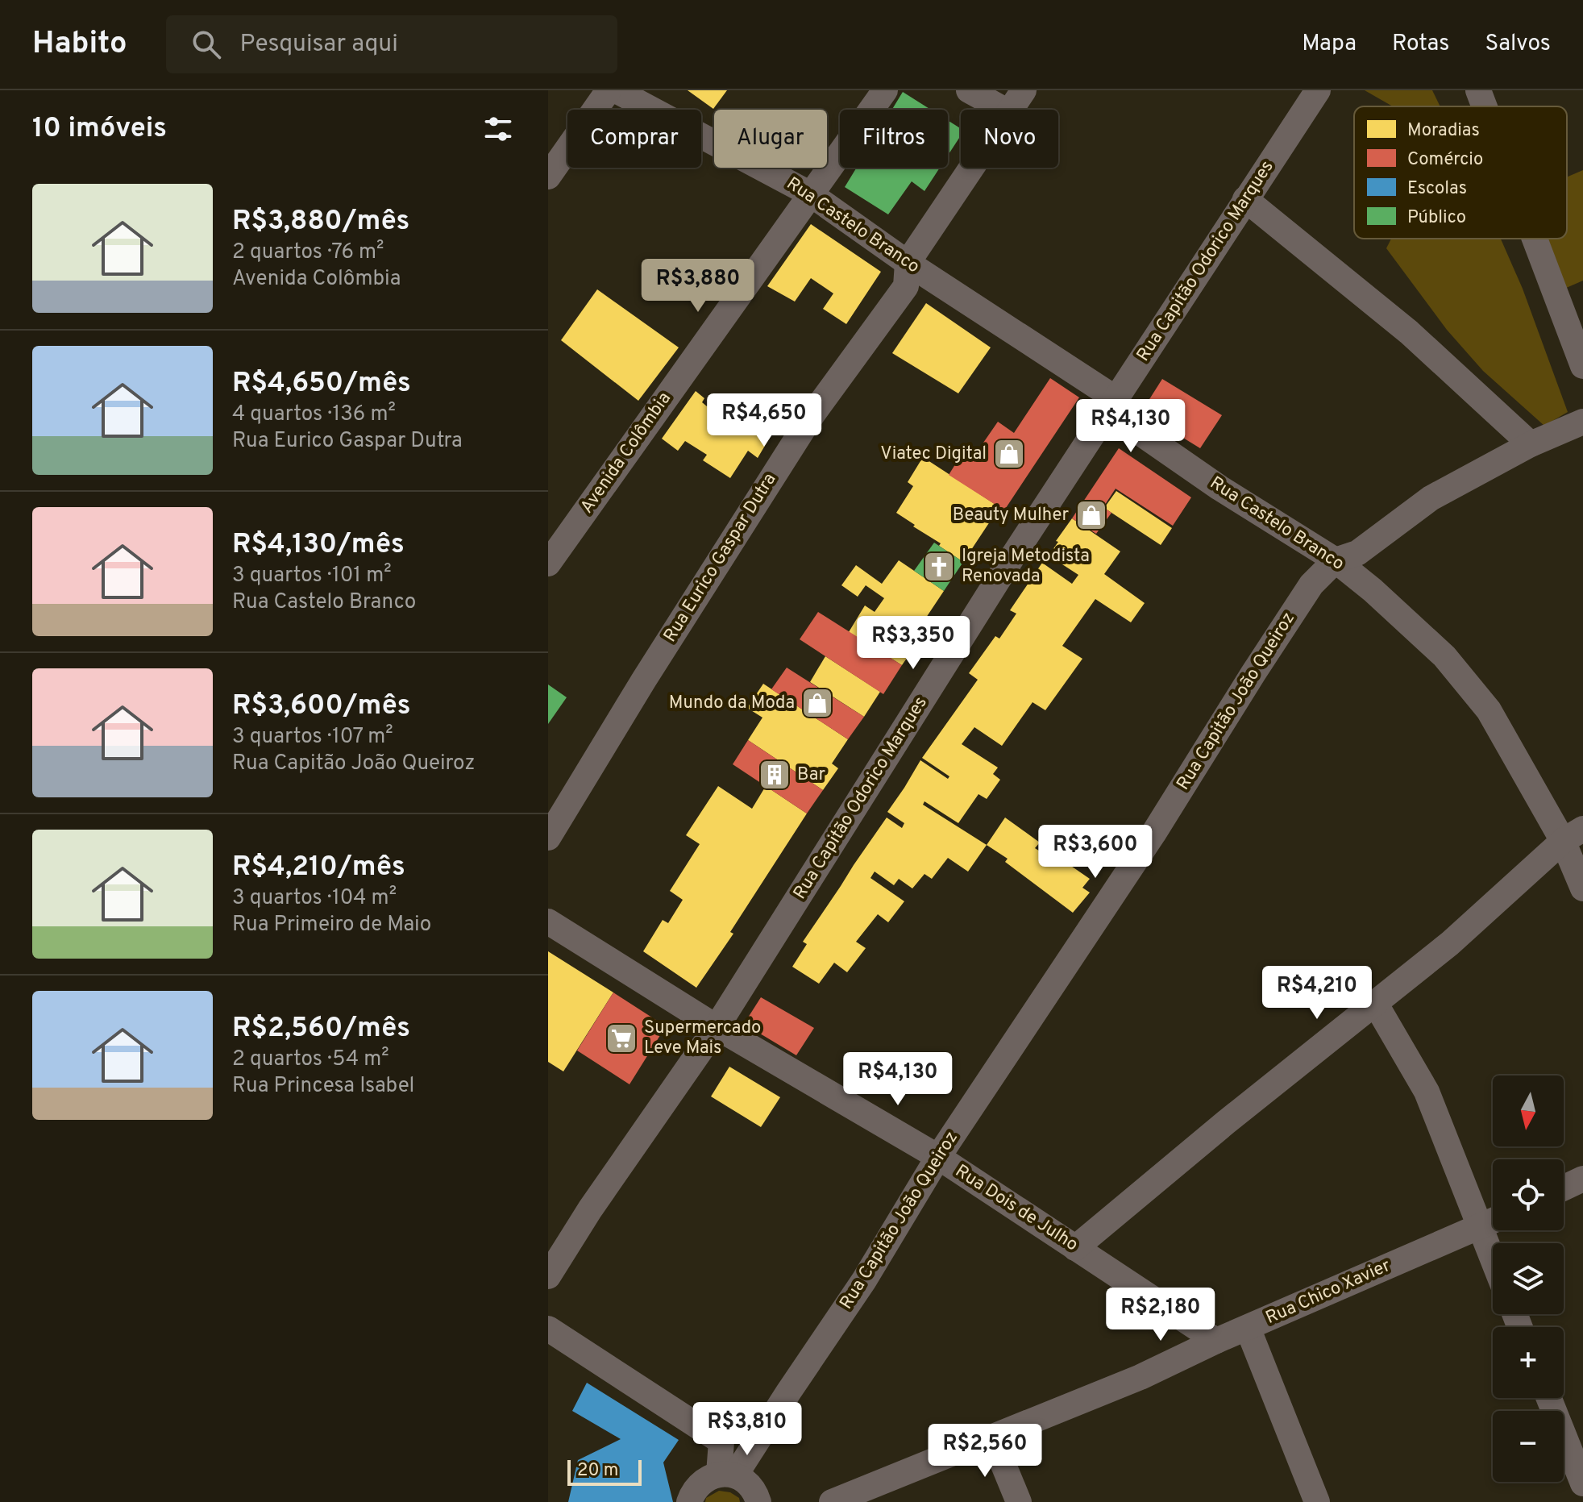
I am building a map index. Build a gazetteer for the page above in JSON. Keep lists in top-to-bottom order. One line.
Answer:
{"streets":{"street":["Rua Castelo Branco","Rua Capitão Odorico Marques","Avenida Colômbia","Rua Eurico Gaspar Dutra","Rua Capitão João Queiroz","Rua Dois de Julho","Rua Chico Xavier"]},"crossings":[["Rua Castelo Branco","Rua Capitão Odorico Marques"],["Rua Castelo Branco","Avenida Colômbia"],["Rua Castelo Branco","Rua Eurico Gaspar Dutra"],["Rua Castelo Branco","Rua Capitão João Queiroz"],["Rua Capitão Odorico Marques","Rua Dois de Julho"],["Rua Capitão João Queiroz","Rua Dois de Julho"],["Rua Dois de Julho","Rua Chico Xavier"]],"places":{"shop":["Viatec Digital","Beauty Mulher","Mundo da Moda"],"church":["Igreja Metodista Renovada"],"building":["Bar"],"supermarket":["Supermercado Leve Mais"]},"legend":["Moradias","Comércio","Escolas","Público"],"scale_bar":"20 m","north":"bottom","page":{"header":"Habito","search":"Pesquisar aqui","nav":["Mapa","Rotas","Salvos"],"heading":"10 imóveis","chip":["Comprar","Alugar","Filtros","Novo"],"list":[{"name":"R$3,880/mês","note":"2 quartos · 76 m² · Avenida Colômbia"},{"name":"R$4,650/mês","note":"4 quartos · 136 m² · Rua Eurico Gaspar Dutra"},{"name":"R$4,130/mês","note":"3 quartos · 101 m² · Rua Castelo Branco"},{"name":"R$3,600/mês","note":"3 quartos · 107 m² · Rua Capitão João Queiroz"},{"name":"R$4,210/mês","note":"3 quartos · 104 m² · Rua Primeiro de Maio"},{"name":"R$2,560/mês","note":"2 quartos · 54 m² · Rua Princesa Isabel"}],"price":["R$3,880","R$4,650","R$4,130","R$3,350","R$3,600","R$4,210","R$4,130","R$2,180","R$3,810","R$2,560"],"map_buttons":["+","−"],"scale":"20 m"}}
